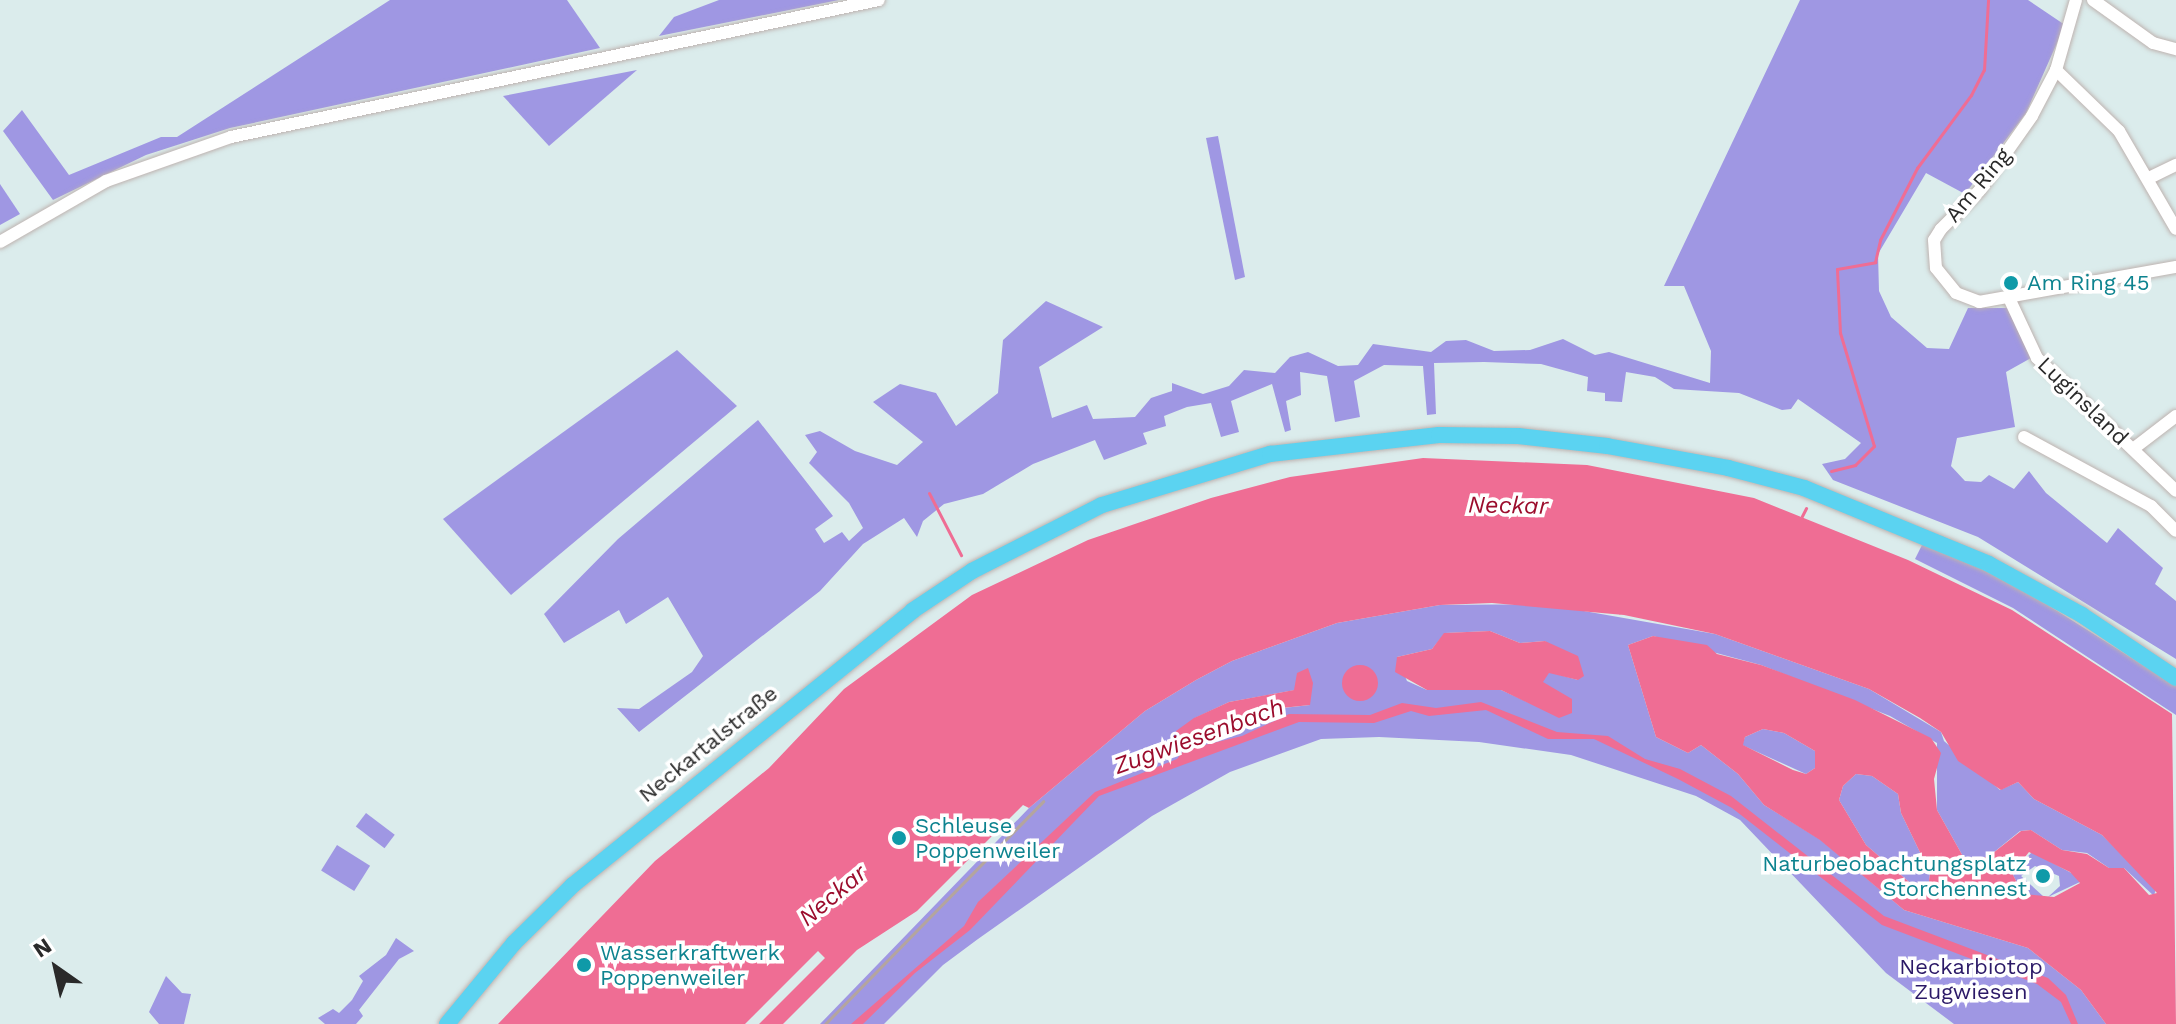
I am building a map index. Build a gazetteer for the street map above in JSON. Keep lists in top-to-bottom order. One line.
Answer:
{"streets":{"main road":["Neckartalstraße"],"street":["Am Ring","Luginsland"]},"crossings":[["Am Ring","Luginsland"]],"water":["Neckar","Zugwiesenbach"],"parks":["Neckarbiotop Zugwiesen"],"places":["Am Ring 45","Schleuse Poppenweiler","Naturbeobachtungsplatz Storchennest","Wasserkraftwerk Poppenweiler"],"north":"top left"}
